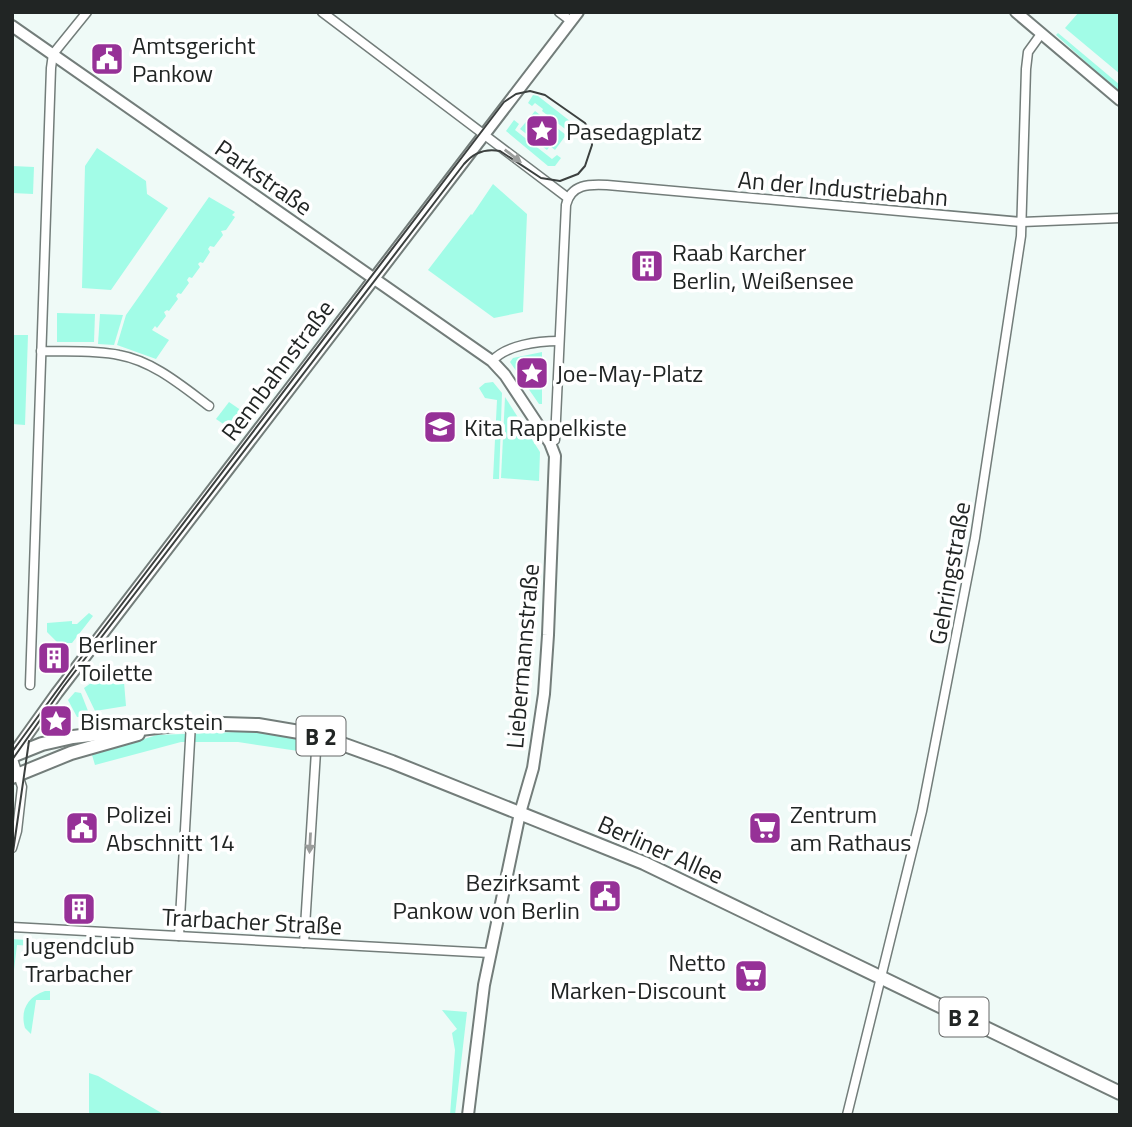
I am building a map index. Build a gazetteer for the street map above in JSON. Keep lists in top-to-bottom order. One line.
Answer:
{"streets":{"main road":["B 2","Berliner Allee"],"street":["Parkstraße","An der Industriebahn","Rennbahnstraße","Gehringstraße","Liebermannstraße","Trarbacher Straße"]},"crossings":[["Parkstraße","Rennbahnstraße"],["Parkstraße","Liebermannstraße"],["An der Industriebahn","Gehringstraße"],["An der Industriebahn","Liebermannstraße"],["Rennbahnstraße","Berliner Allee"],["Gehringstraße","Berliner Allee"],["Liebermannstraße","Berliner Allee"],["Liebermannstraße","Trarbacher Straße"]],"places":{"public building":["Amtsgericht Pankow","Polizei Abschnitt 14","Bezirksamt Pankow von Berlin"],"place":["Pasedagplatz","Joe-May-Platz","Bismarckstein"],"building":["Raab Karcher Berlin, Weißensee","Berliner Toilette","Jugendclub Trarbacher"],"school or university":["Kita Rappelkiste"],"supermarket":["Zentrum am Rathaus","Netto Marken-Discount"]}}
